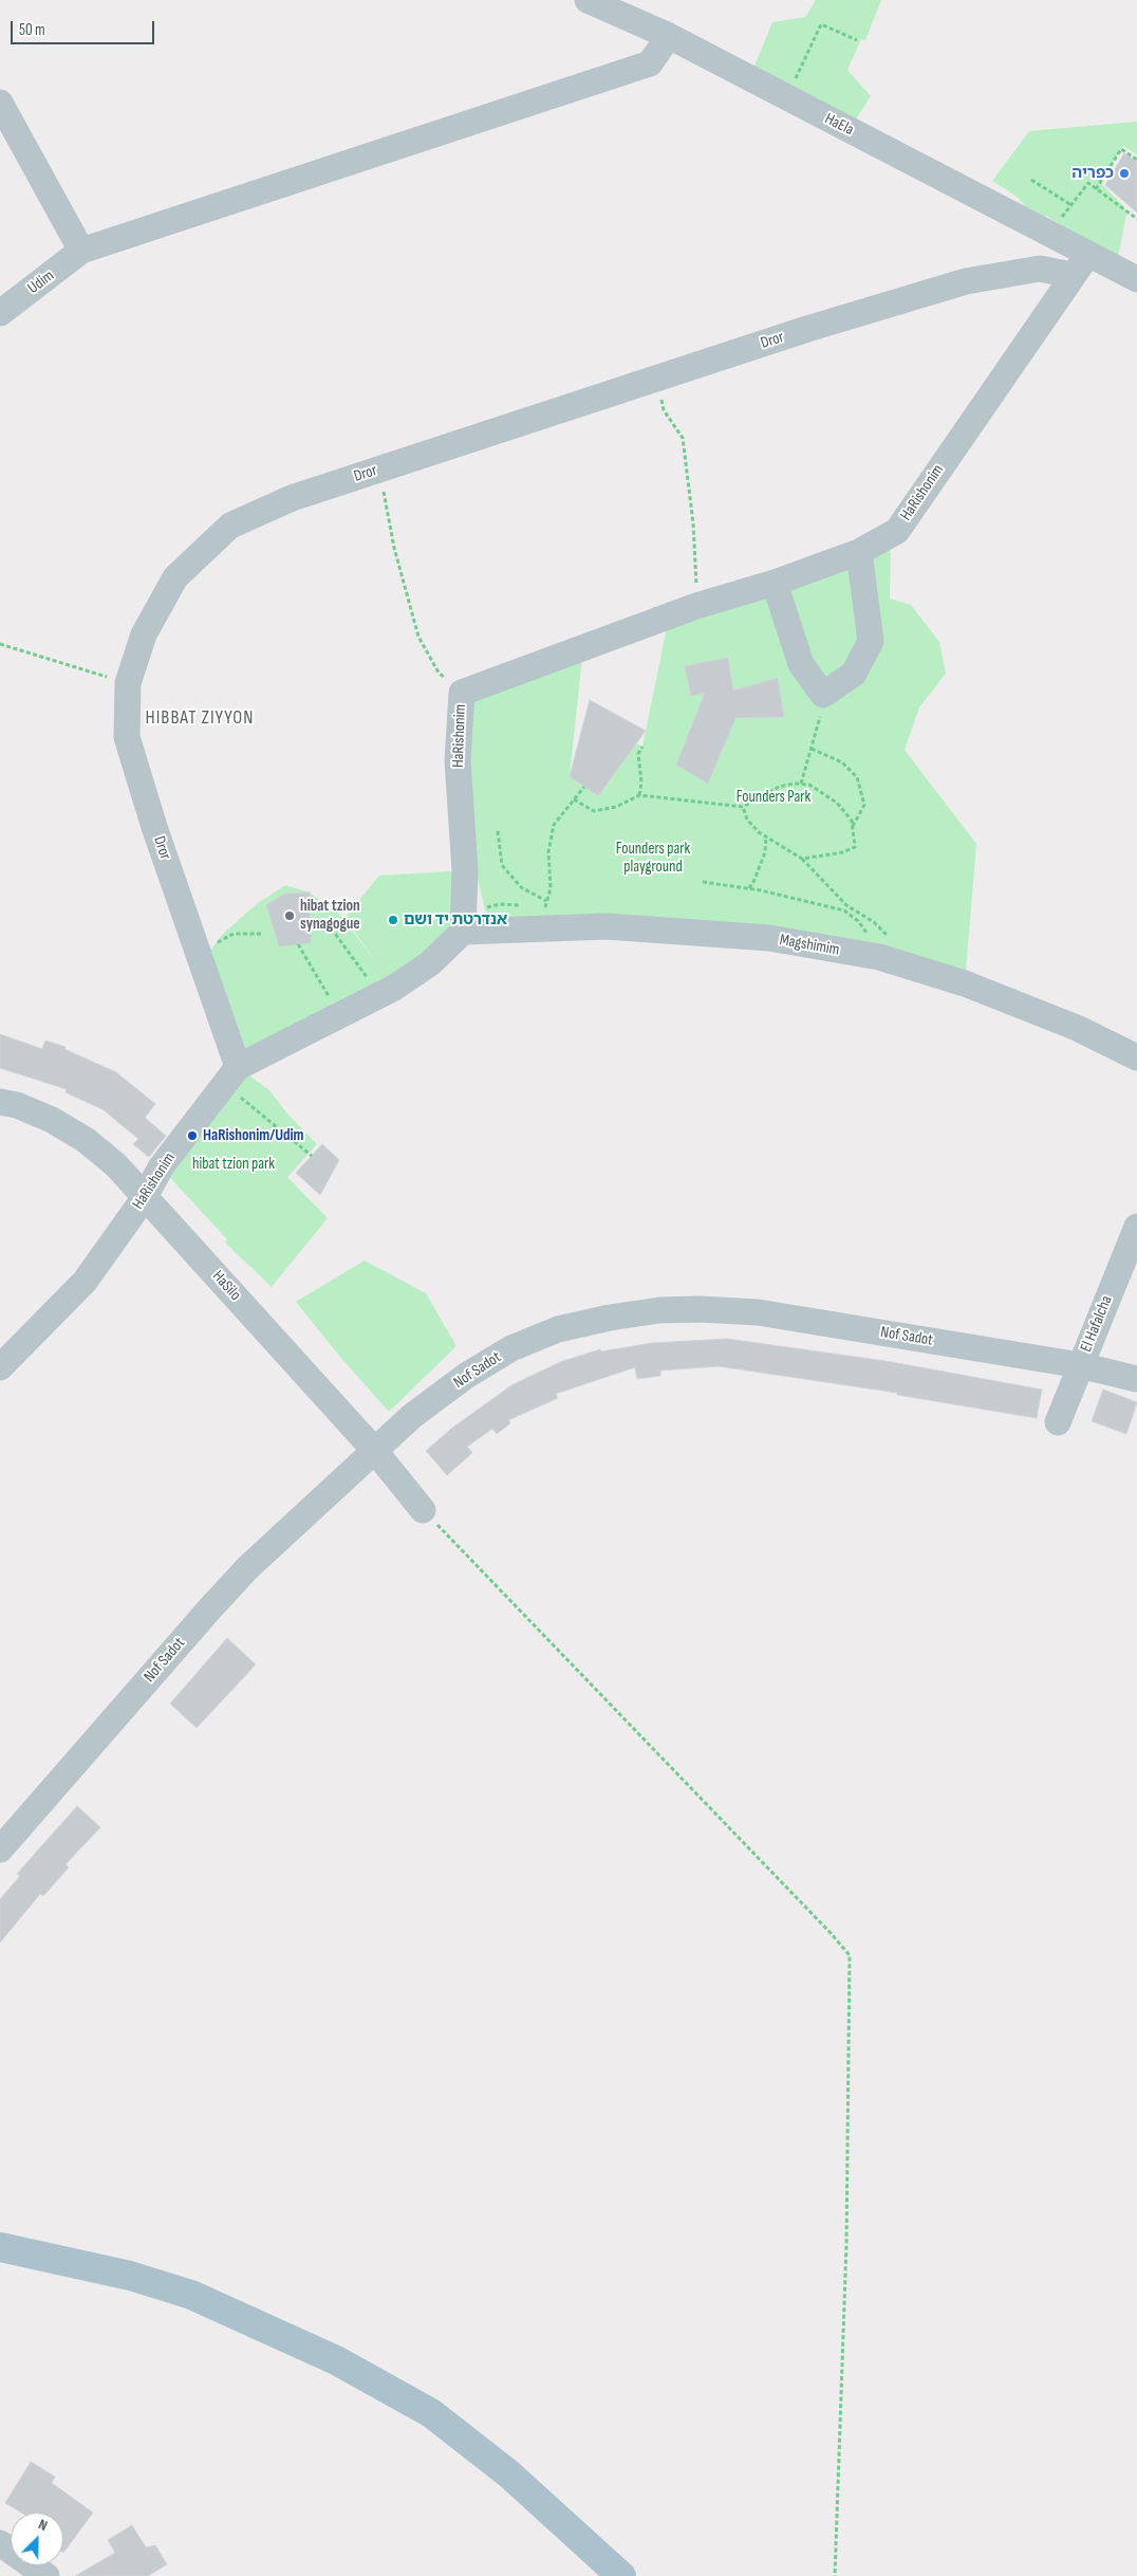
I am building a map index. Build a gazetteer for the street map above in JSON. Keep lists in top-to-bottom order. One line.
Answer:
{"streets":{"street":["HaEla","Udim","Dror","HaRishonim","Magshimim","HaSilo","El Hafalcha","Nof Sadot"]},"crossings":[["HaEla","Udim"],["HaEla","HaRishonim"],["Dror","HaRishonim"],["HaRishonim","Magshimim"],["HaRishonim","HaSilo"],["HaSilo","Nof Sadot"],["El Hafalcha","Nof Sadot"]],"districts":["HIBBAT ZIYYON"],"parks":["Founders Park","Founders park playground","hibat tzion park"],"places":["כפריה","hibat tzion synagogue","אנדרטת יד ושם","HaRishonim/Udim"],"scale_bar":"50 m","north":"top right"}
